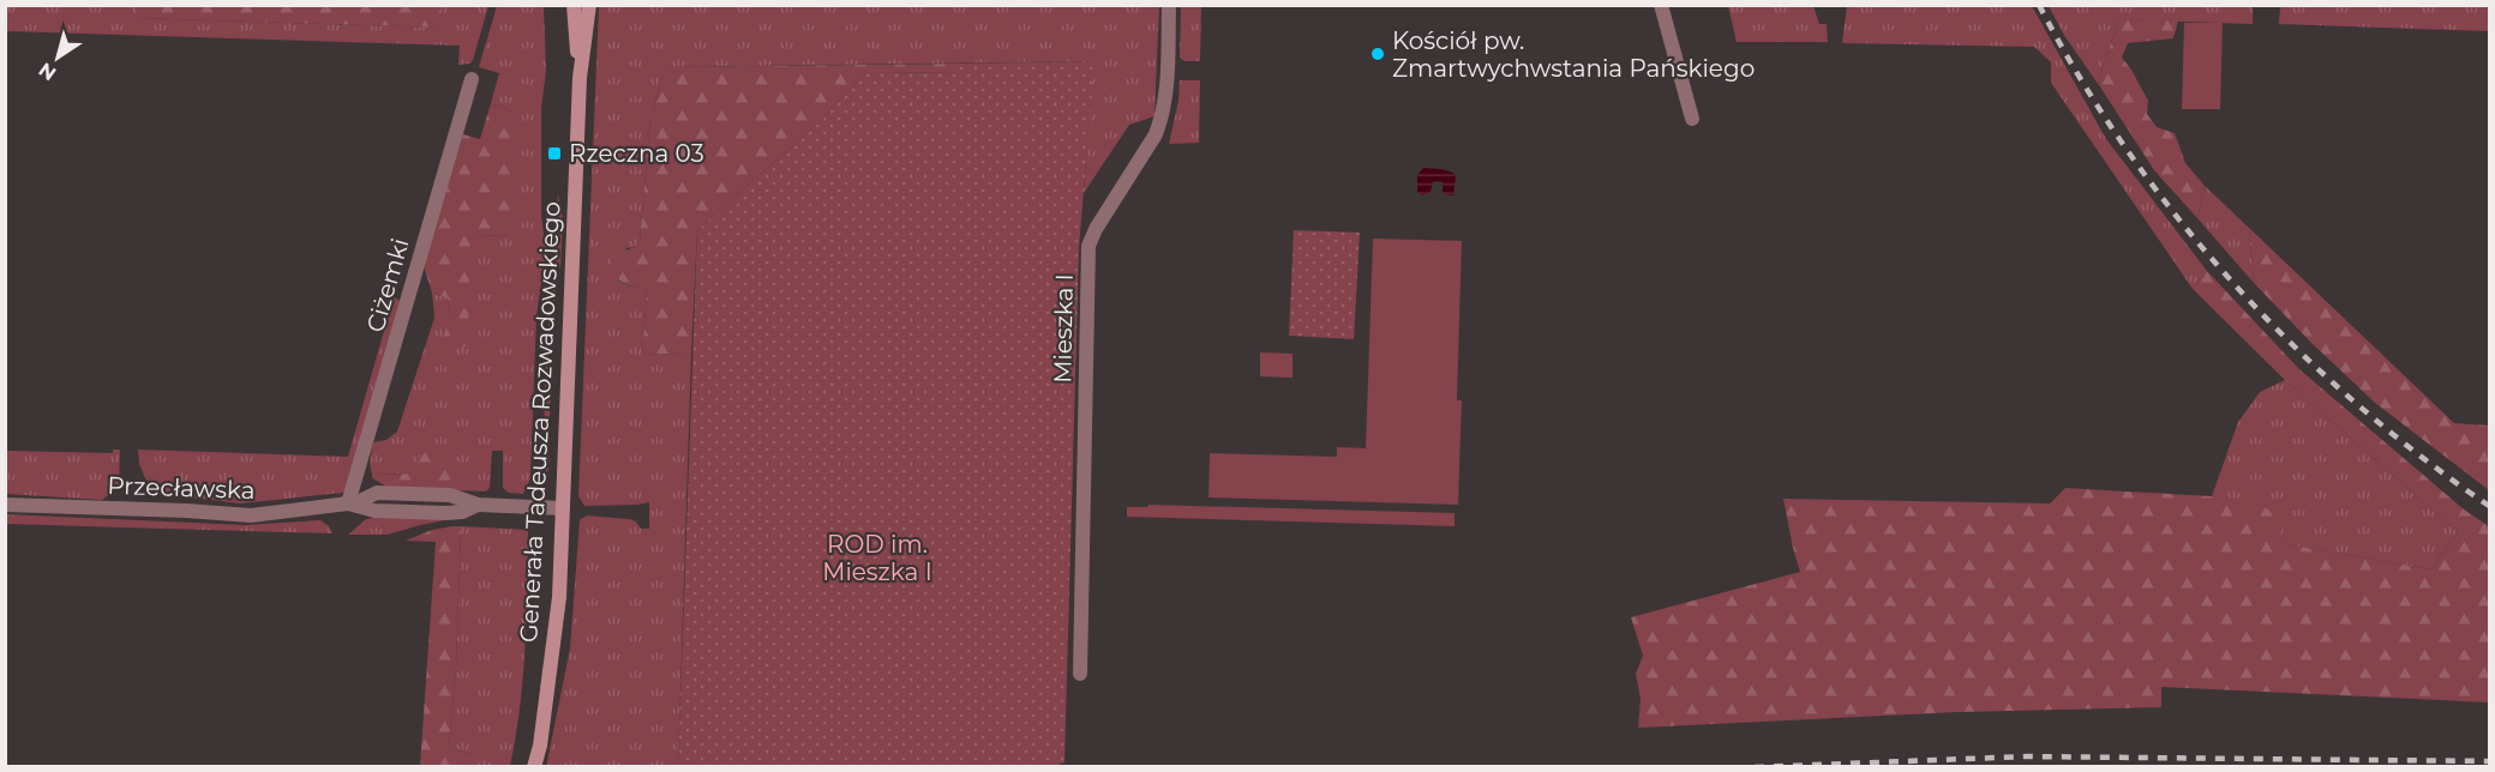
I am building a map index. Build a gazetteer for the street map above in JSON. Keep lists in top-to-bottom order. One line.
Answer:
{"streets":{"street":["Ciżemki","Mieszka I","Generała Tadeusza Rozwadowskiego","Przecławska"]},"crossings":[["Ciżemki","Przecławska"],["Generała Tadeusza Rozwadowskiego","Przecławska"]],"parks":["ROD im. Mieszka I"],"places":{"other":["Kościół pw. Zmartwychwstania Pańskiego"],"transit":["Rzeczna 03"]},"north":"bottom left"}
